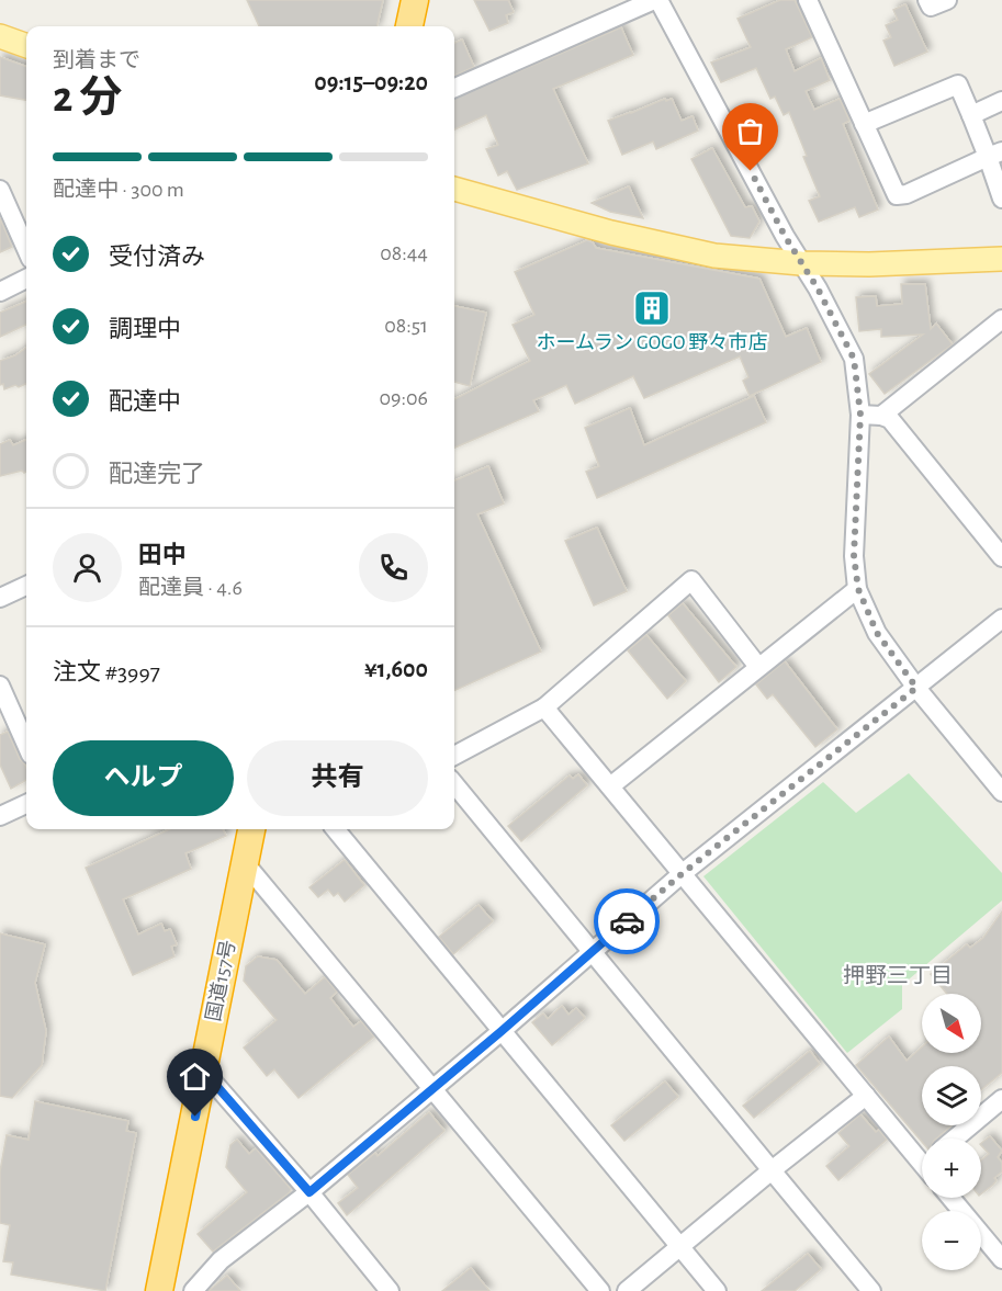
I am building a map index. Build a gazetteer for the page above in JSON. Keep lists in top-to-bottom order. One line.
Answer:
{"streets":{"highway":["国道157号"]},"districts":["押野三丁目"],"places":{"building":["ホームラン GOGO 野々市店"]},"north":"bottom right","page":{"heading":["2 分","到着まで","09:15–09:20"],"panel":["田中","配達員 · 4.6","注文 #3997","¥1,600"],"bar":"配達中 · 300 m","list":[["受付済み","08:44"],["調理中","08:51"],["配達中","09:06"],"配達完了"],"buttons":["ヘルプ","共有"],"map_buttons":["+","−"]}}
